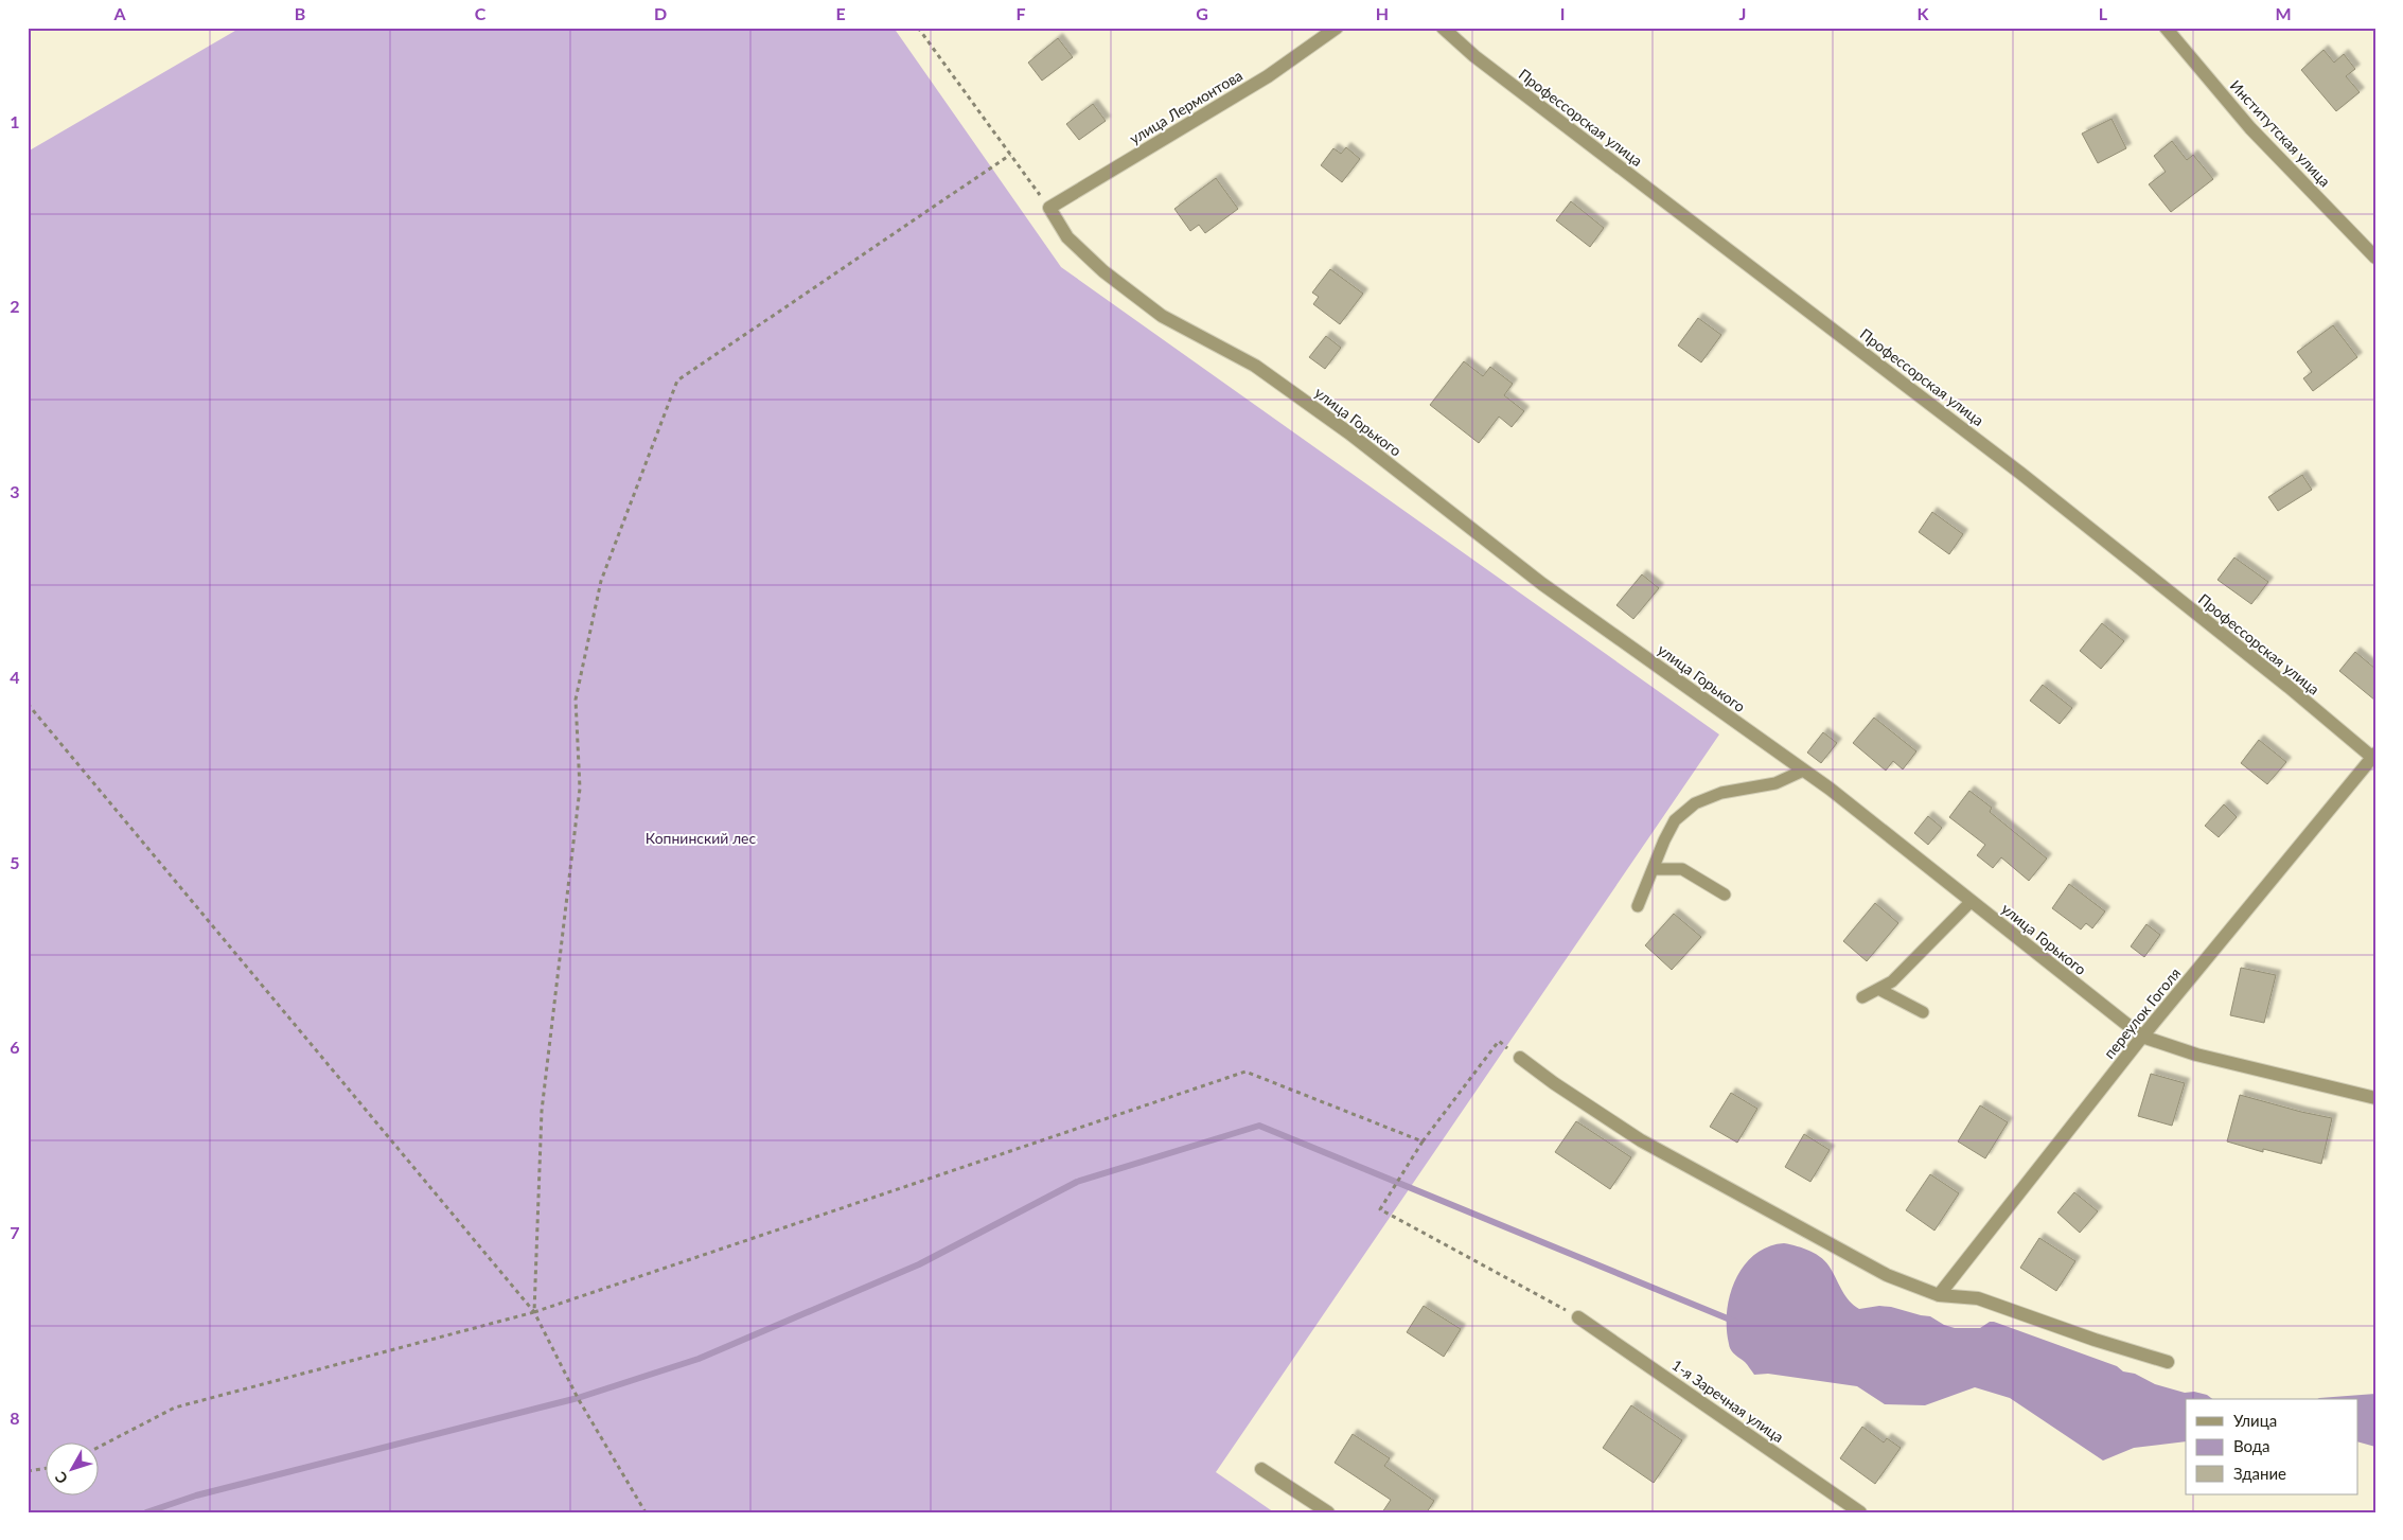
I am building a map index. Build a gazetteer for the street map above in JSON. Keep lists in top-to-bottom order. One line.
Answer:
{"streets":{"street":["улица Лермонтова","Профессорская улица","Институтская улица","улица Горького","переулок Гоголя","1-я Заречная улица"]},"crossings":[["улица Лермонтова","улица Горького"],["Профессорская улица","переулок Гоголя"],["улица Горького","переулок Гоголя"]],"parks":["Копнинский лес"],"legend":["Улица","Вода","Здание"],"north":"bottom left","grid":{"columns":["A","B","C","D","E","F","G","H","I","J","K","L","M"],"rows":["1","2","3","4","5","6","7","8"]}}
